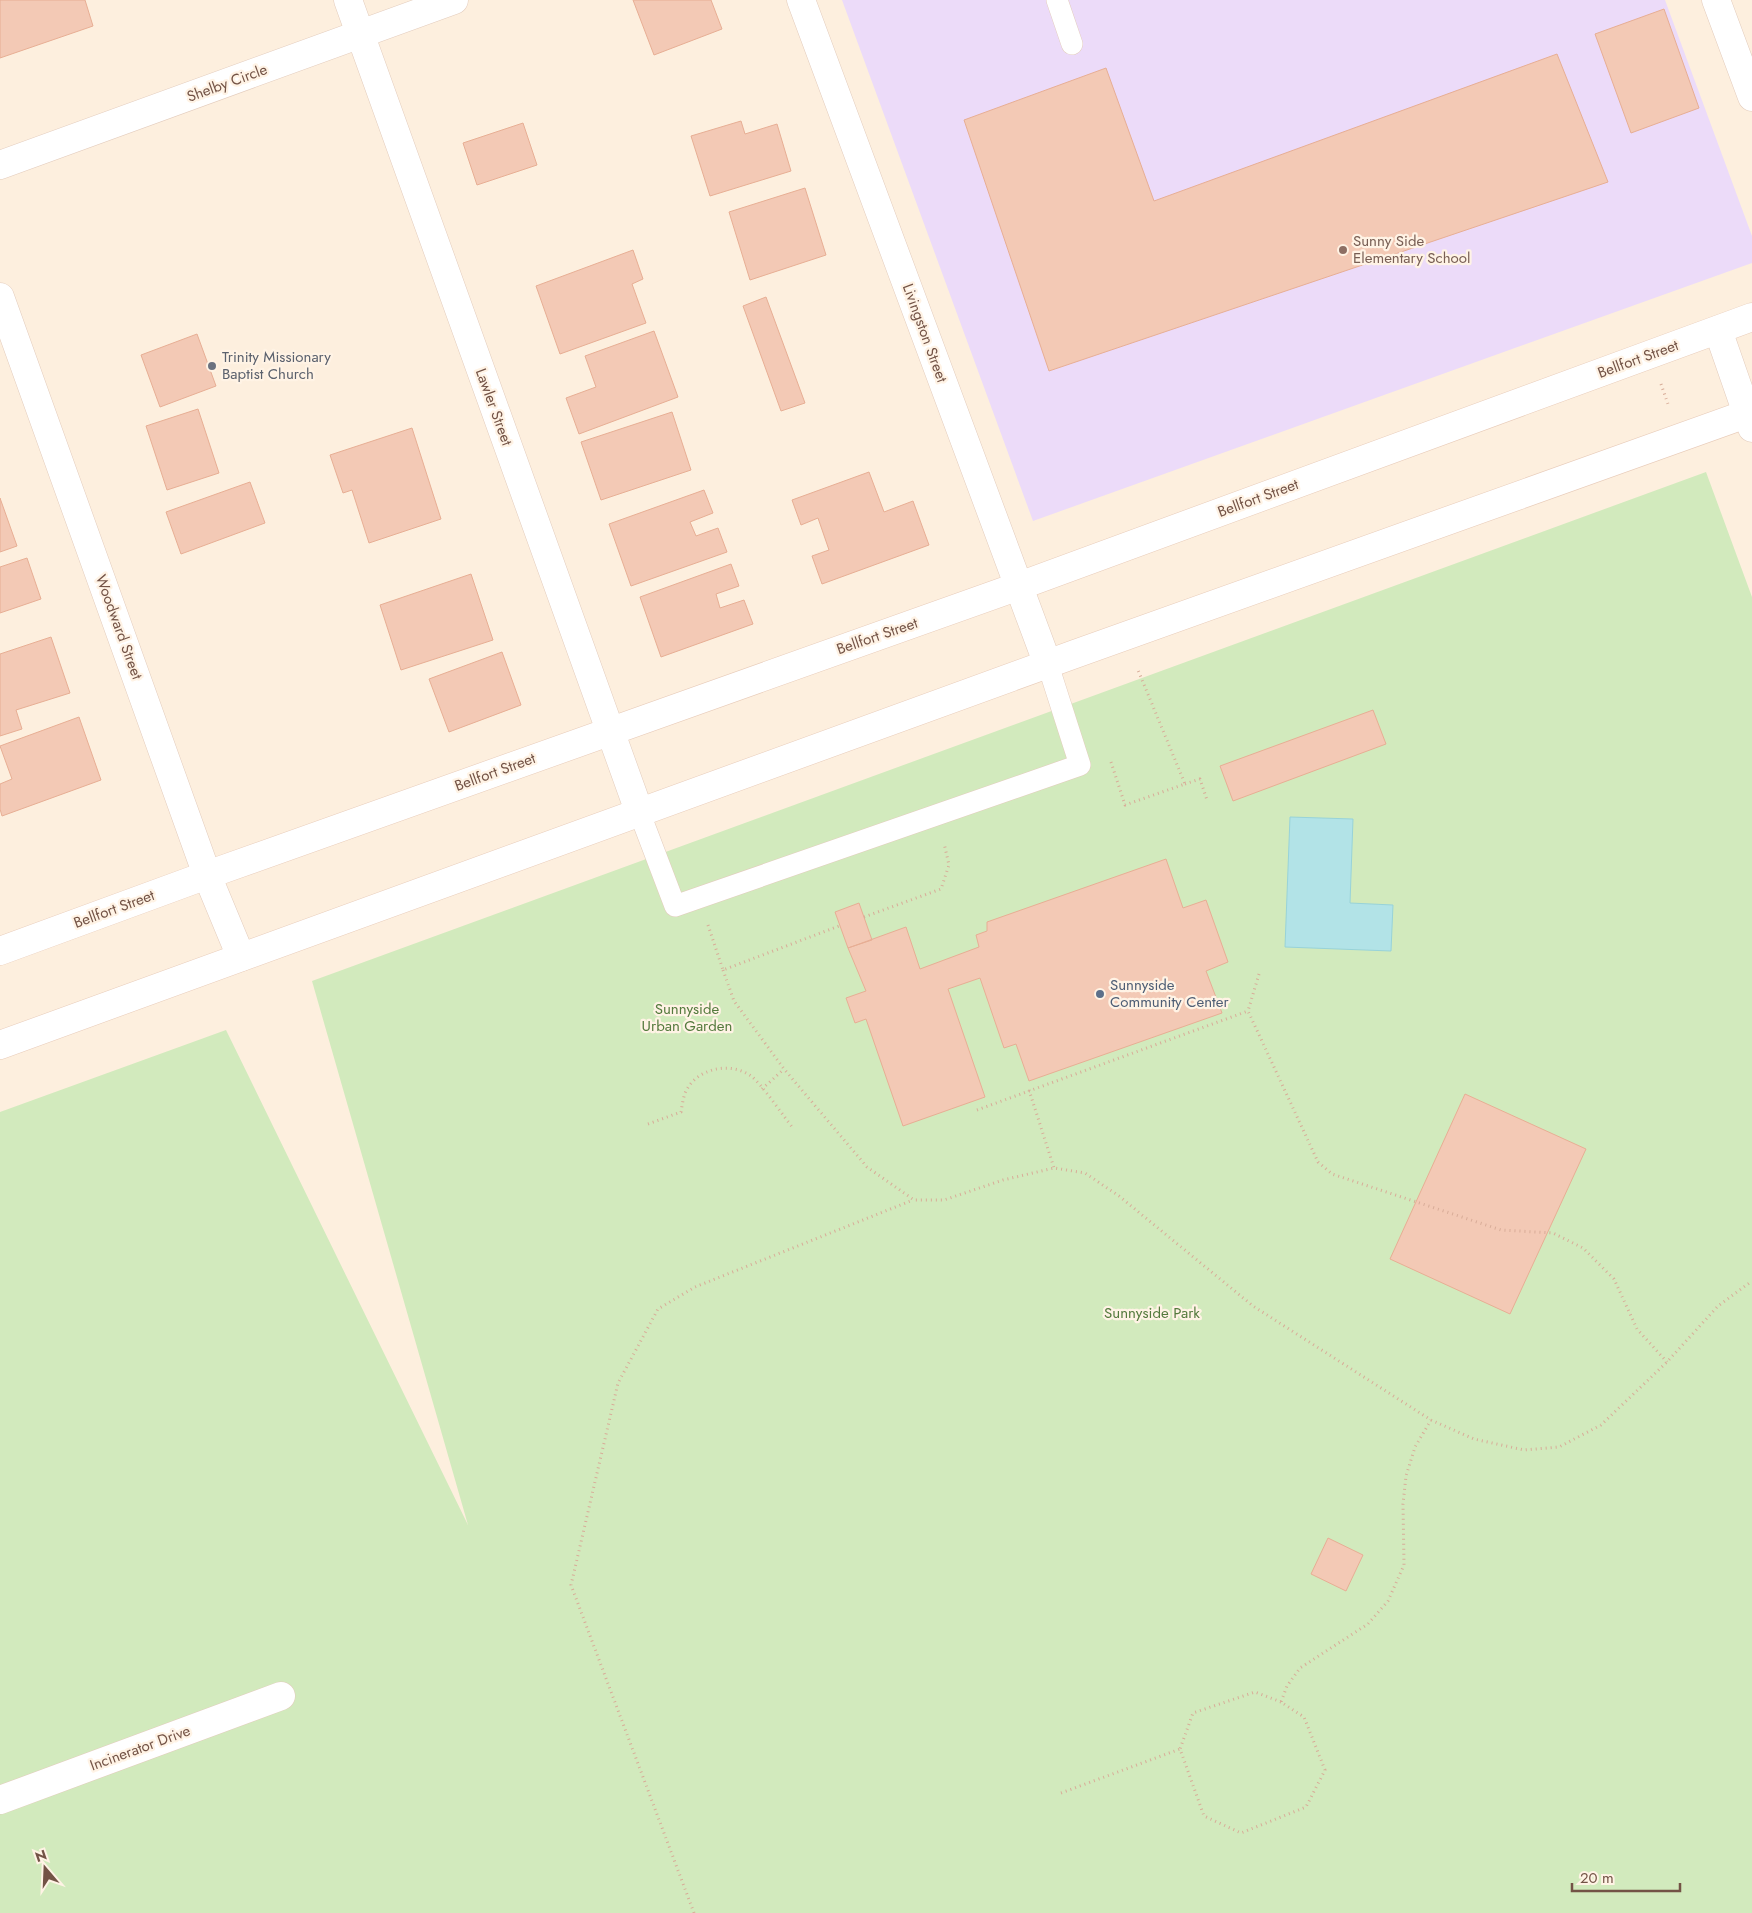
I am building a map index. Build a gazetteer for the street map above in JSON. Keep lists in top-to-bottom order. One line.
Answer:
{"streets":{"main road":["Shelby Circle","Livingston Street","Bellfort Street","Lawler Street","Woodward Street","Incinerator Drive"]},"crossings":[["Shelby Circle","Lawler Street"],["Livingston Street","Bellfort Street"],["Bellfort Street","Lawler Street"],["Bellfort Street","Woodward Street"]],"parks":["Sunnyside Urban Garden","Sunnyside Park"],"places":["Sunny Side Elementary School","Trinity Missionary Baptist Church","Sunnyside Community Center"],"scale_bar":"20 m","north":"top"}
